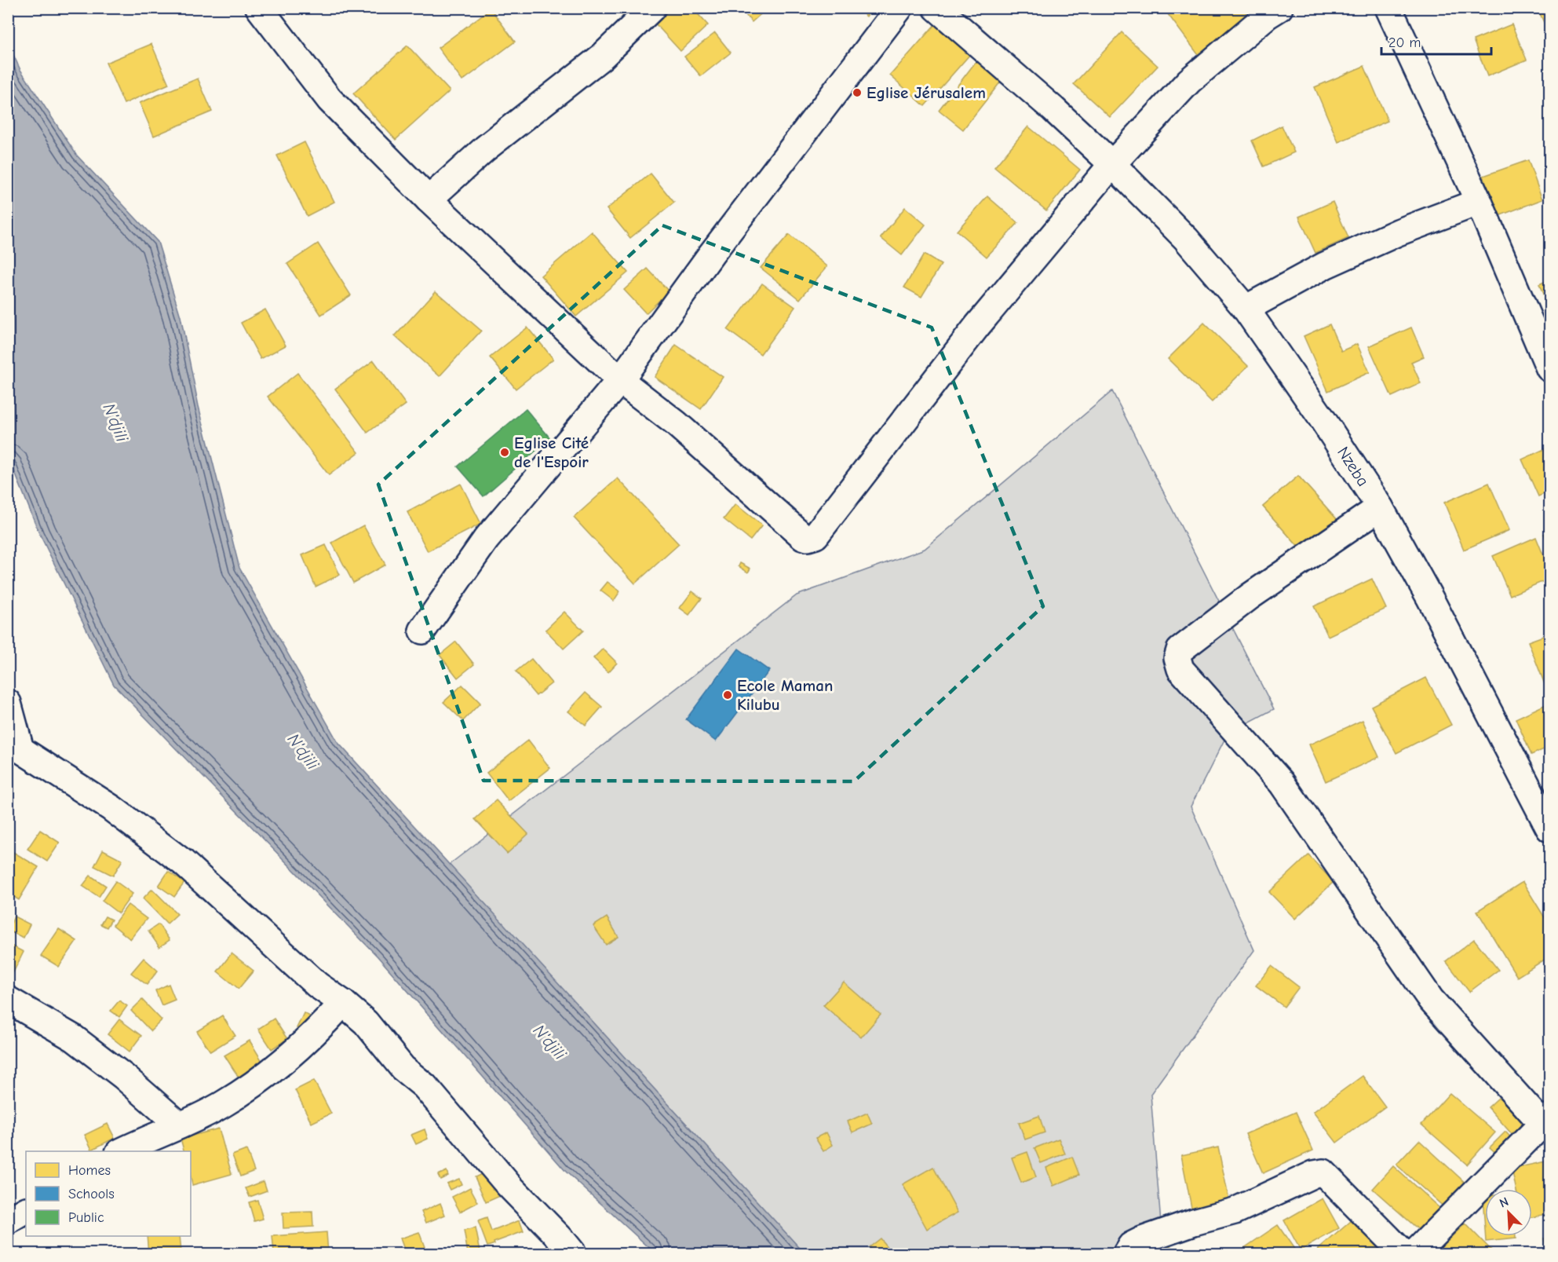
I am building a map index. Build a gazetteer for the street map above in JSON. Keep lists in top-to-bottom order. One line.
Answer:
{"streets":{"street":["Nzeba"]},"water":["N'djili"],"places":["Eglise Jérusalem","Eglise Cité de l'Espoir","Ecole Maman Kilubu"],"legend":["Homes","Schools","Public"],"scale_bar":"20 m","north":"top left"}
